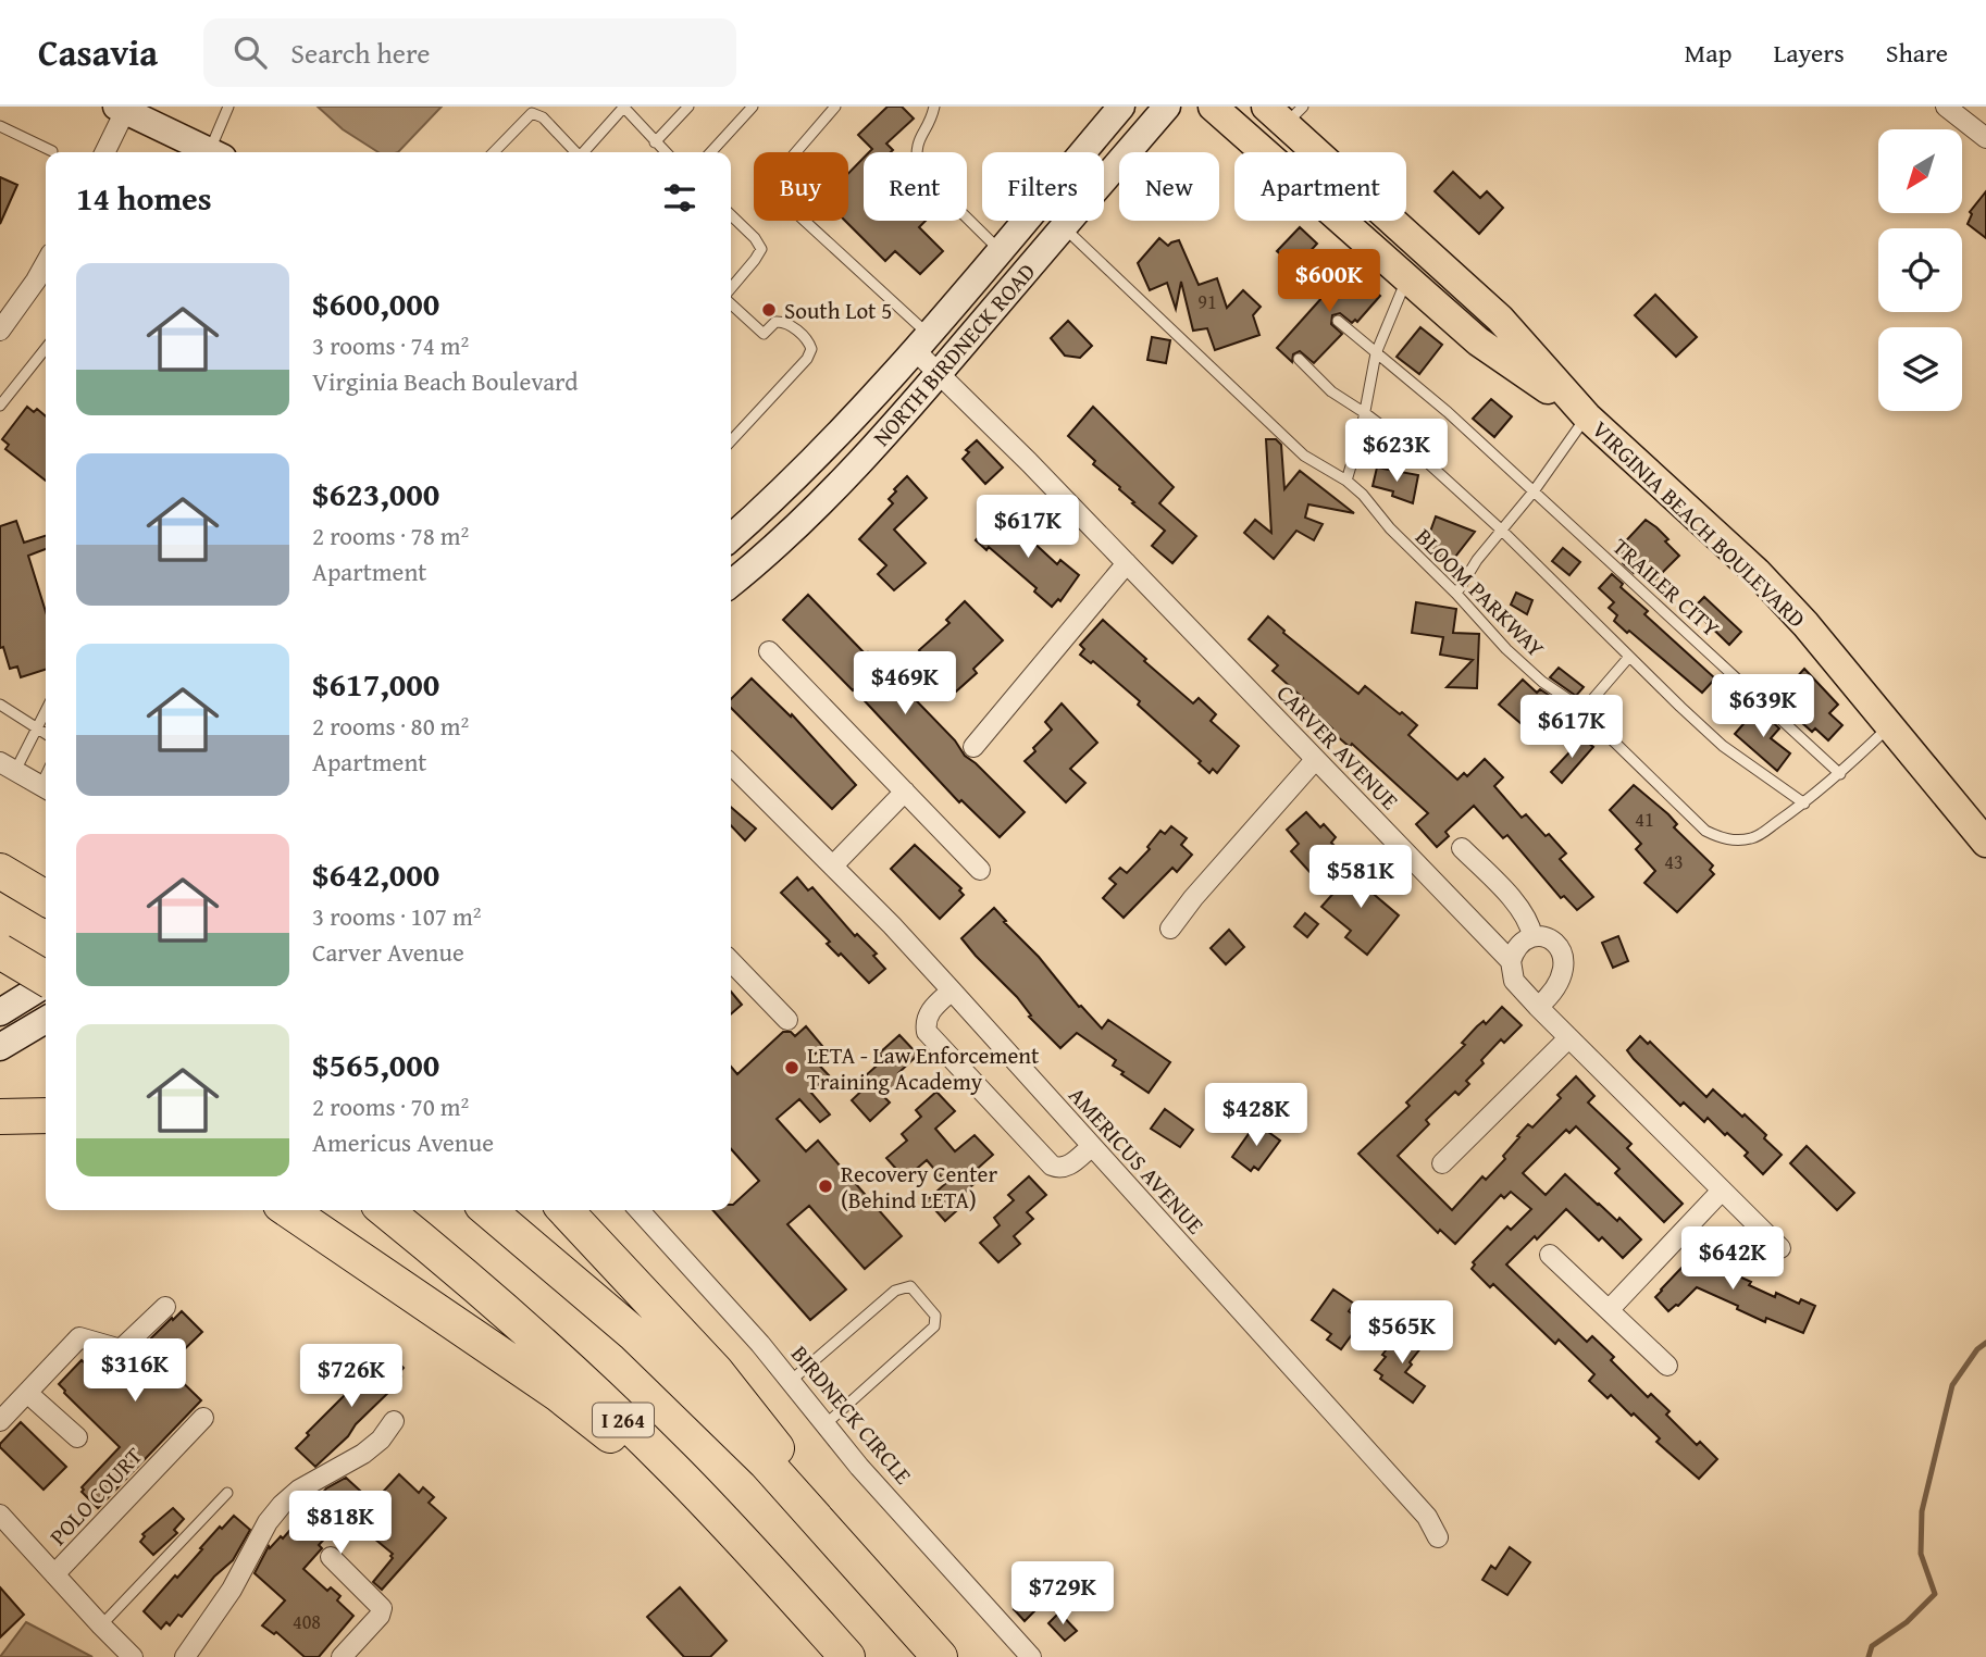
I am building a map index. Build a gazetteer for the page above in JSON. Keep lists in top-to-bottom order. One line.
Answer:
{"streets":{"highway":["I 264"],"main road":["NORTH BIRDNECK ROAD","VIRGINIA BEACH BOULEVARD"],"street":["CARVER AVENUE","AMERICUS AVENUE","BIRDNECK CIRCLE","POLO COURT"],"lane":["TRAILER CITY","BLOOM PARKWAY"]},"crossings":[["NORTH BIRDNECK ROAD","BLOOM PARKWAY"],["NORTH BIRDNECK ROAD","CARVER AVENUE"],["VIRGINIA BEACH BOULEVARD","BLOOM PARKWAY"],["TRAILER CITY","BLOOM PARKWAY"]],"places":["South Lot 5","LETA - Law Enforcement Training Academy","Recovery Center (Behind LETA)"],"house_numbers":["91","41","43","408"],"north":"bottom left","page":{"header":"Casavia","search":"Search here","nav":["Map","Layers","Share"],"chip":["Buy","Rent","Filters","New","Apartment"],"heading":"14 homes","list":[{"name":"$600,000","note":"3 rooms · 74 m² · Virginia Beach Boulevard"},{"name":"$623,000","note":"2 rooms · 78 m² · Apartment"},{"name":"$617,000","note":"2 rooms · 80 m² · Apartment"},{"name":"$642,000","note":"3 rooms · 107 m² · Carver Avenue"},{"name":"$565,000","note":"2 rooms · 70 m² · Americus Avenue"}],"price":["$600K","$623K","$617K","$469K","$639K","$617K","$581K","$428K","$642K","$565K","$316K","$726K","$818K","$729K"]}}
